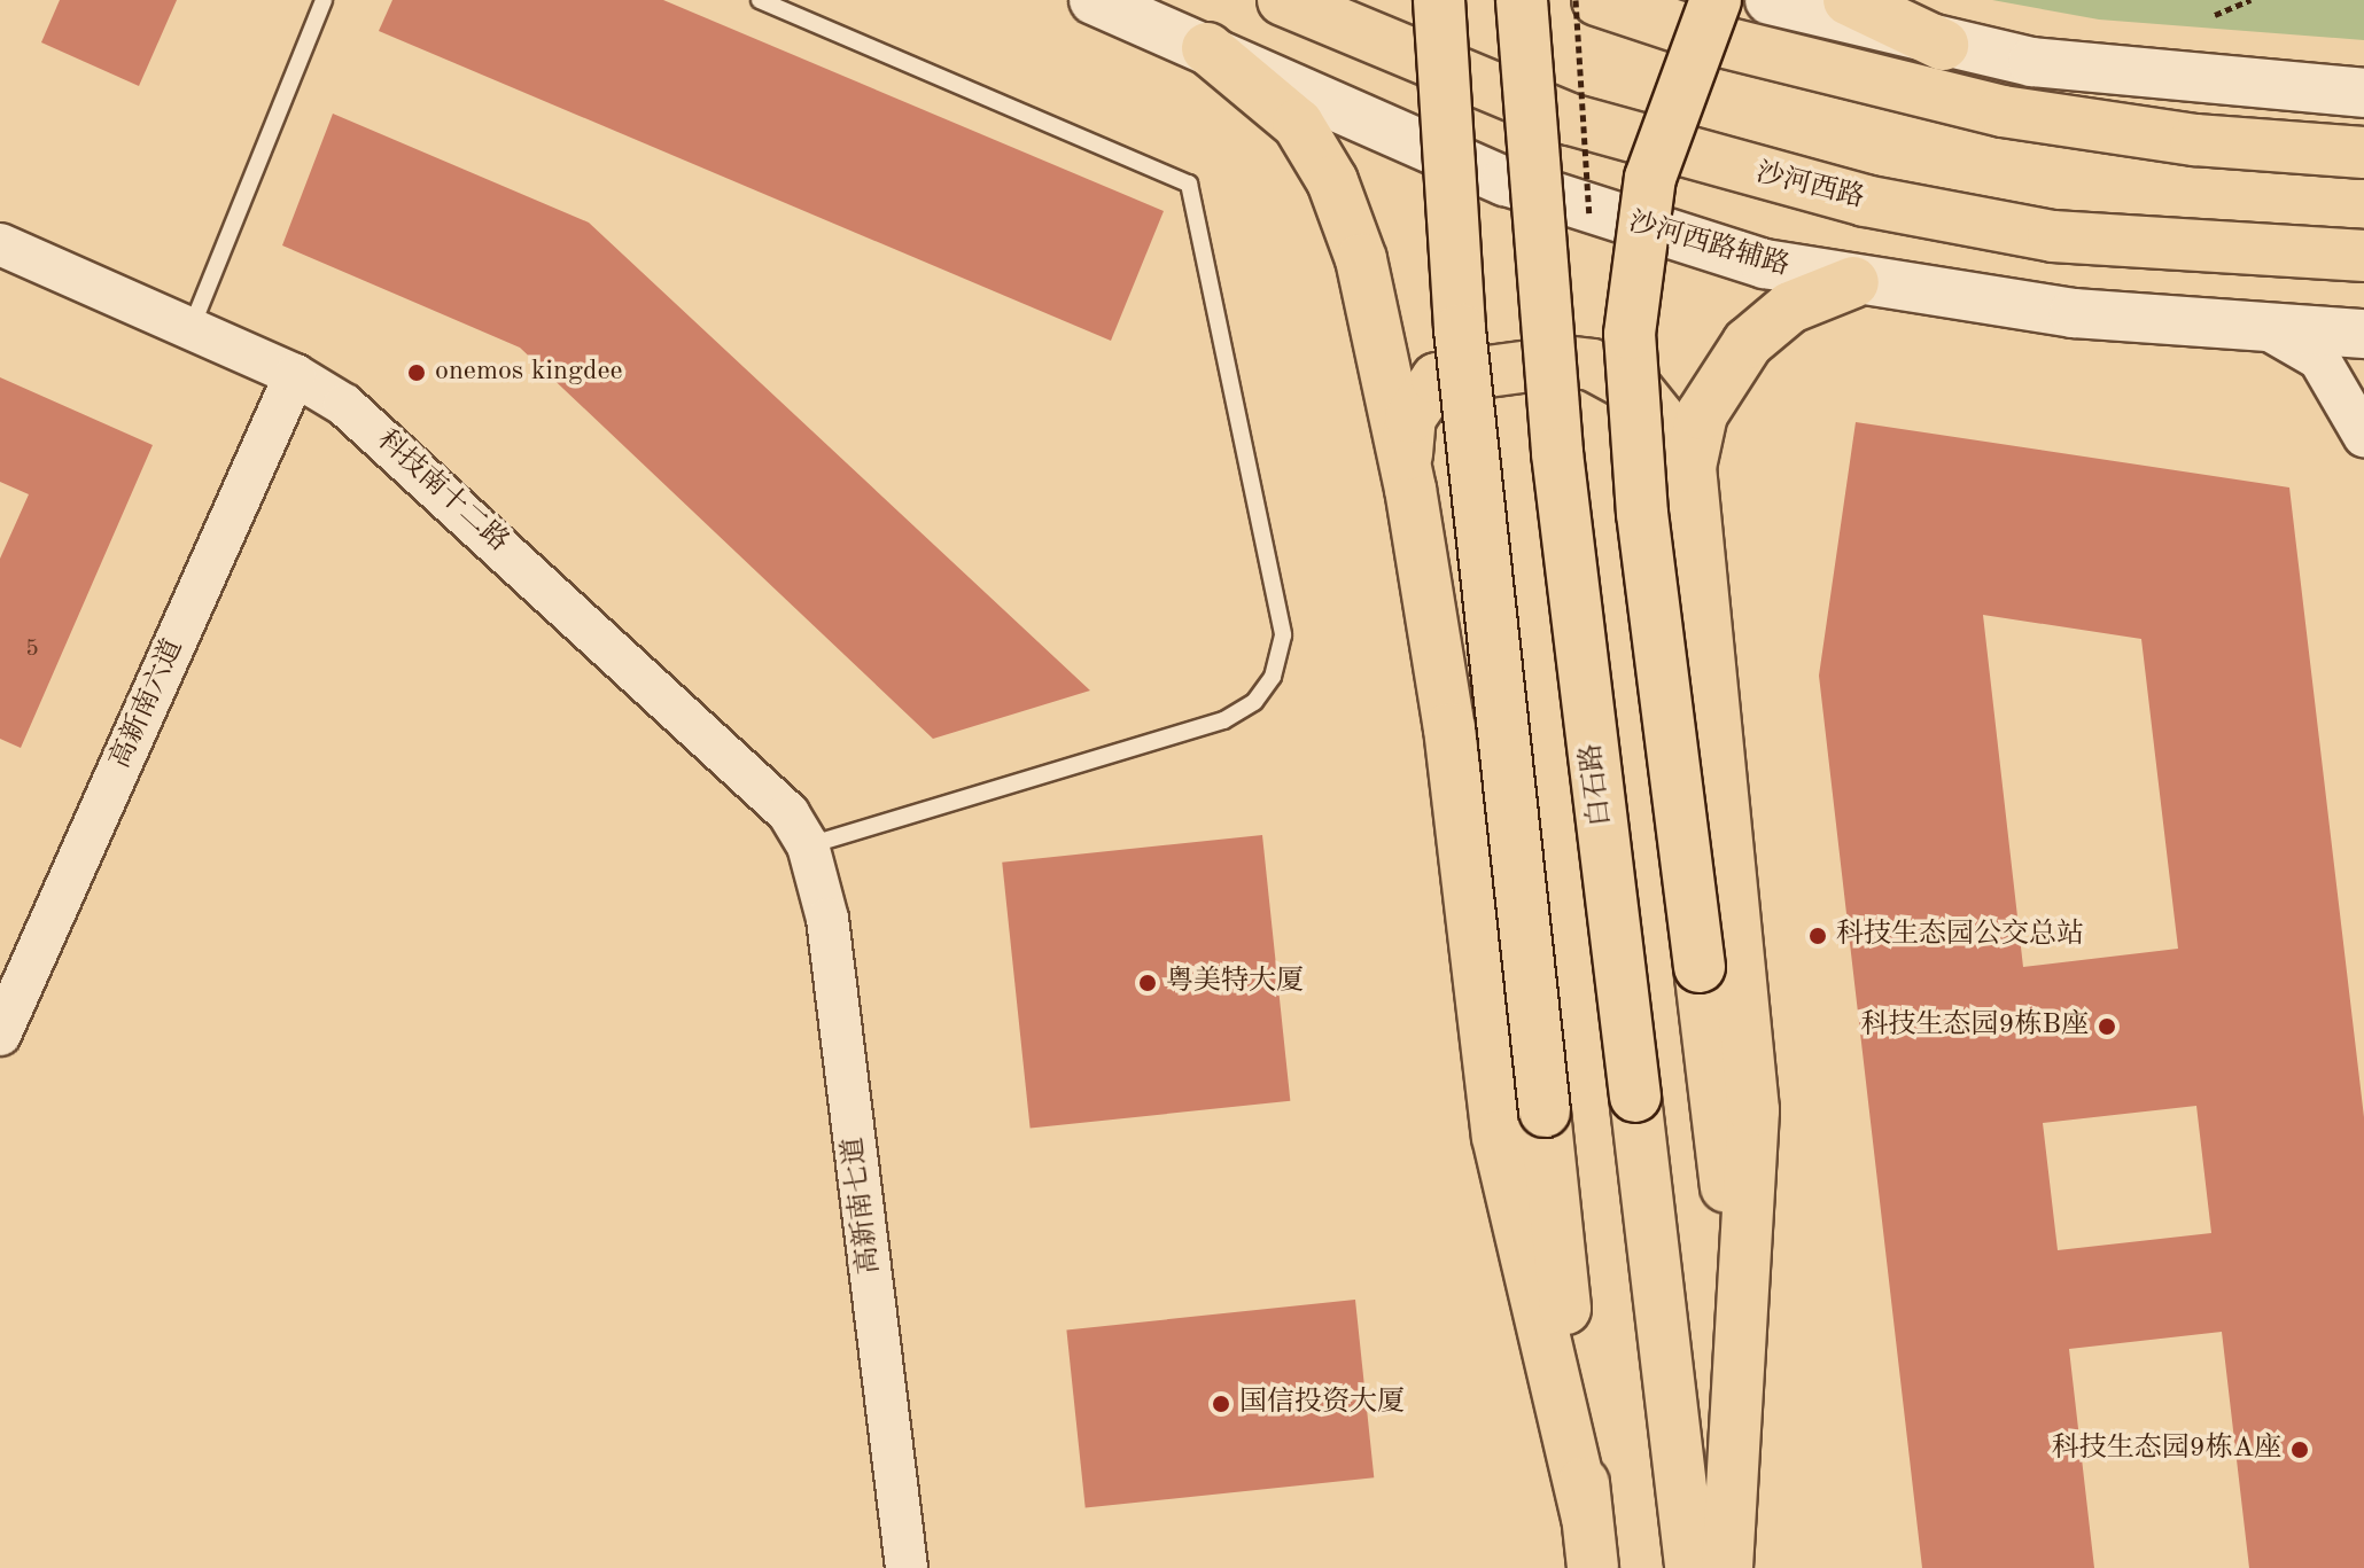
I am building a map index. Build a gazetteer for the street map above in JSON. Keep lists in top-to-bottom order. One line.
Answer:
{"streets":{"main road":["沙河西路","沙河西路辅路","白石路"],"street":["科技南十二路","高新南六道","高新南七道"]},"crossings":[["科技南十二路","高新南六道"],["科技南十二路","高新南七道"]],"places":["onemos kingdee","科技生态园公交总站","粤美特大厦","科技生态园9栋B座","国信投资大厦","科技生态园9栋A座"],"house_numbers":["5"]}
